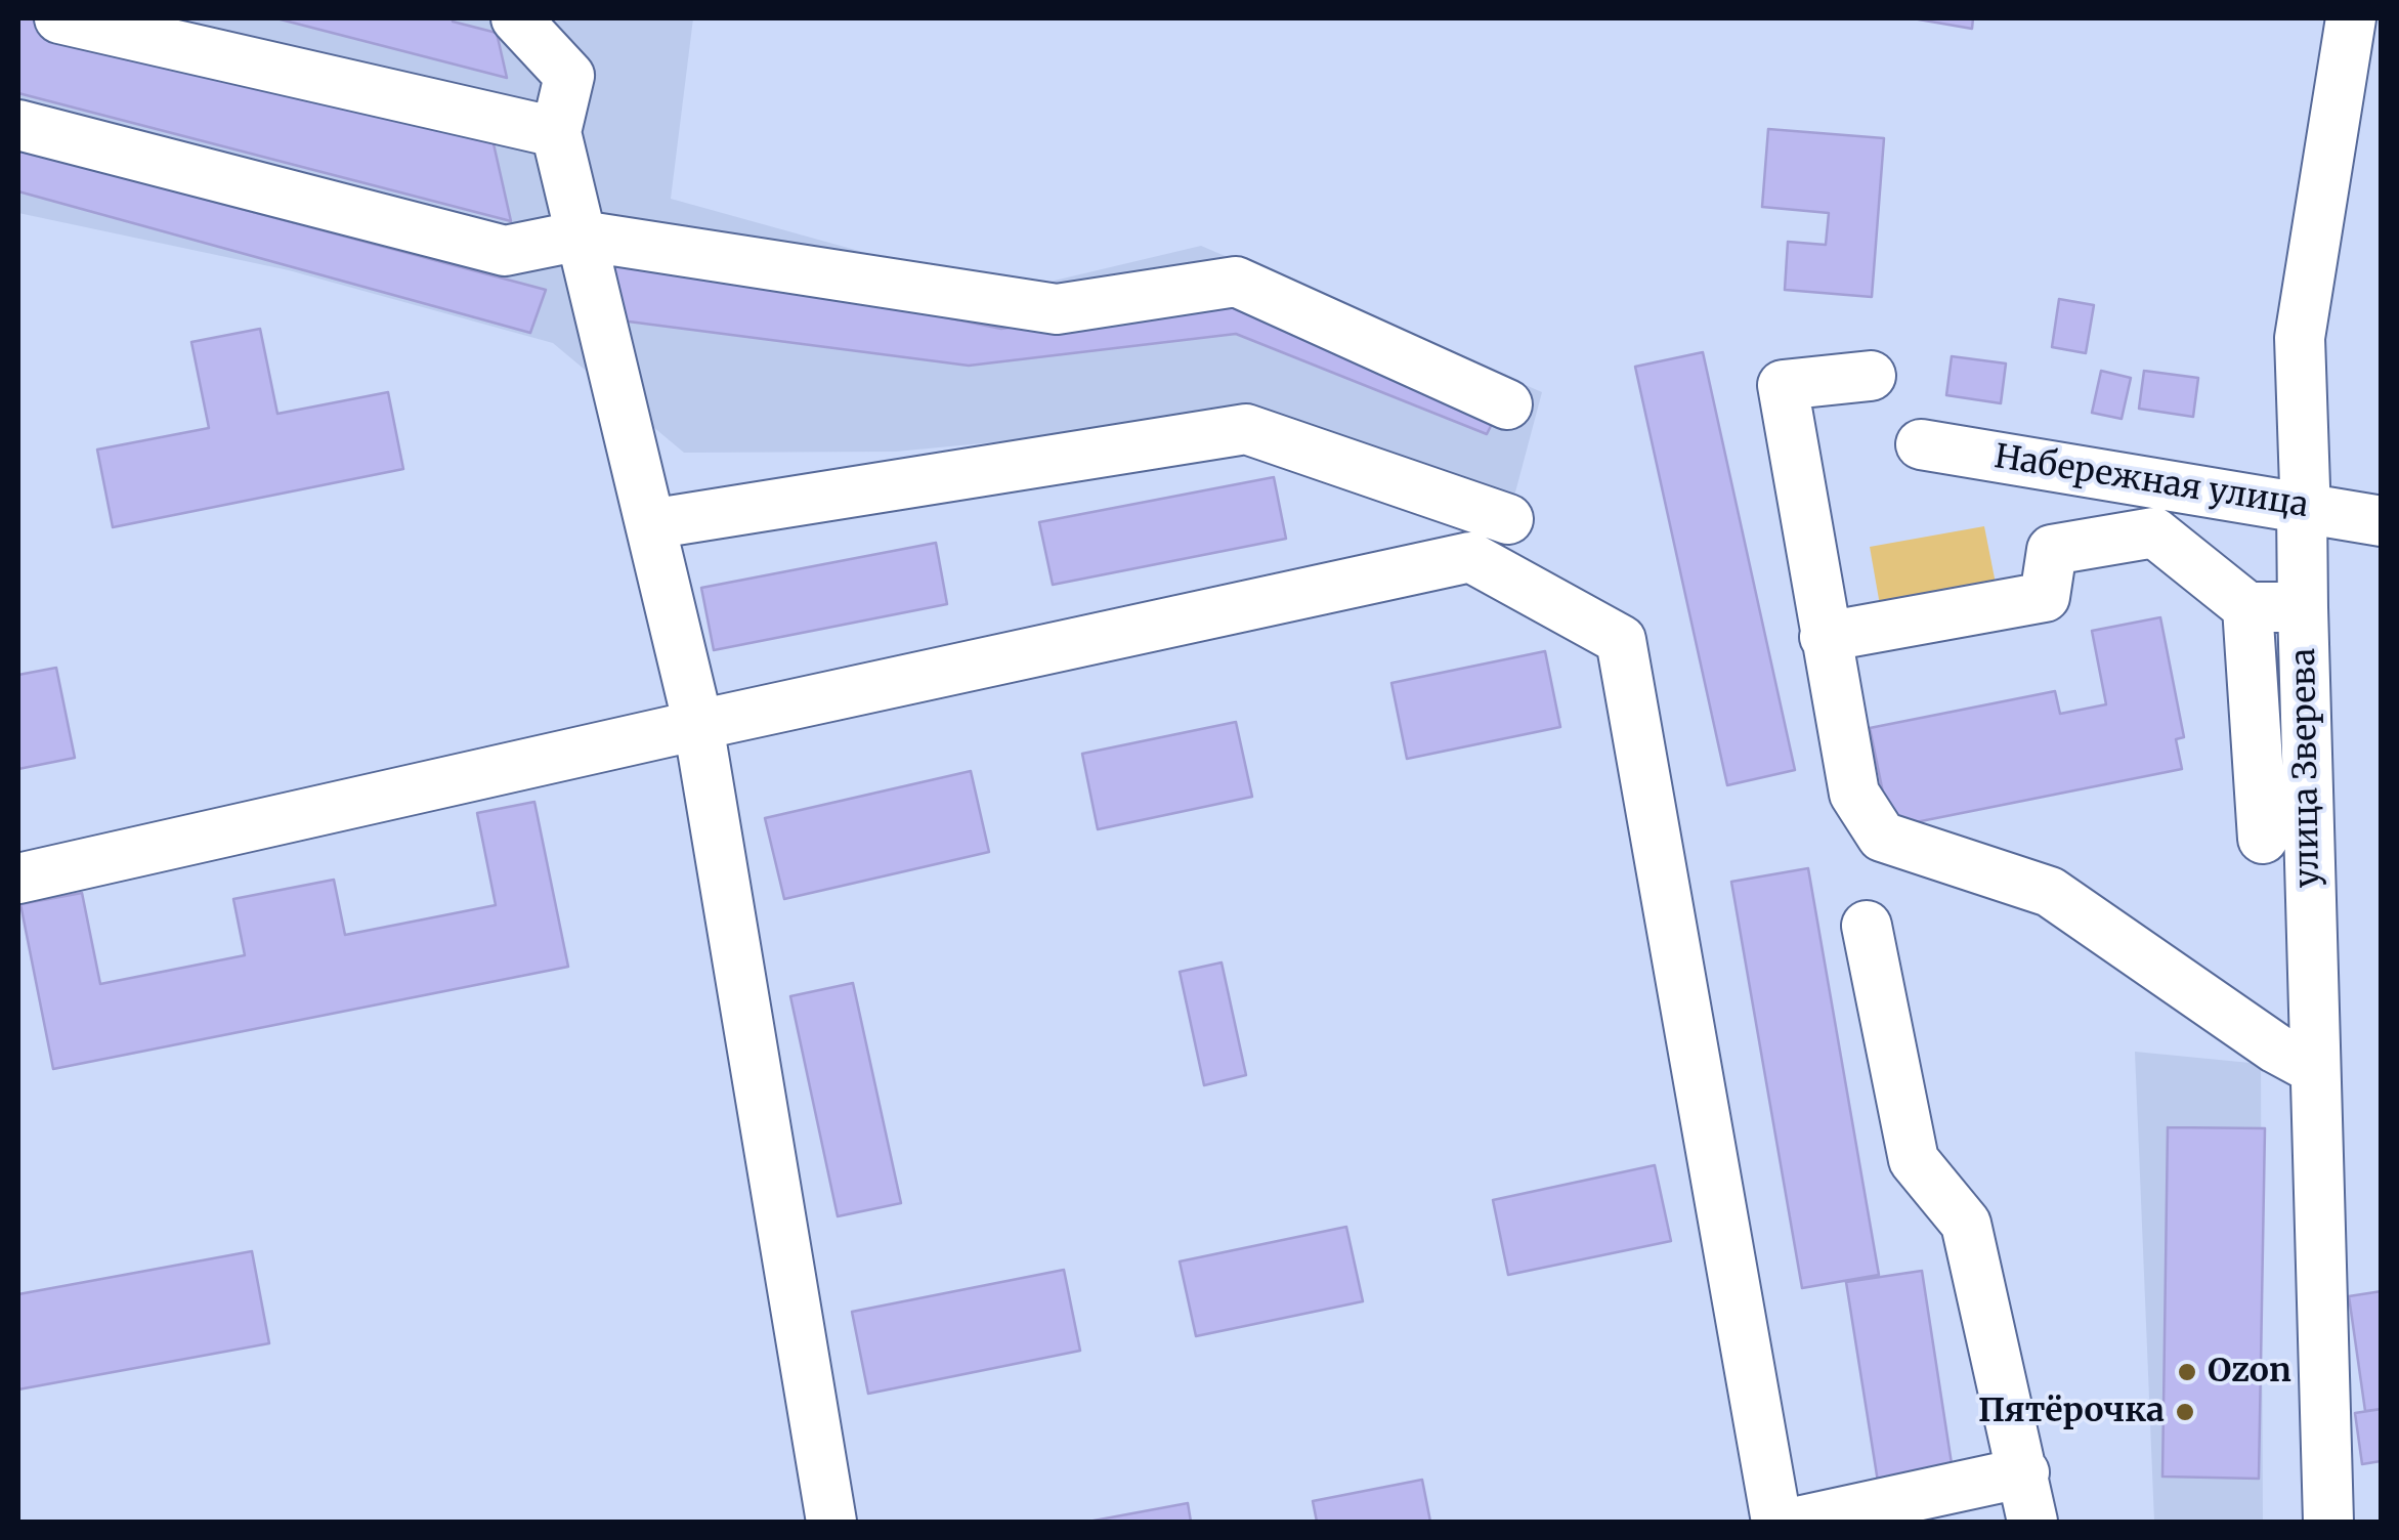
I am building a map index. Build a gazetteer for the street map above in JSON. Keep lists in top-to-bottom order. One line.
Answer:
{"streets":{"street":["Набережная улица","улица Зверева"]},"crossings":[["Набережная улица","улица Зверева"]],"places":["Ozon","Пятёрочка"]}
